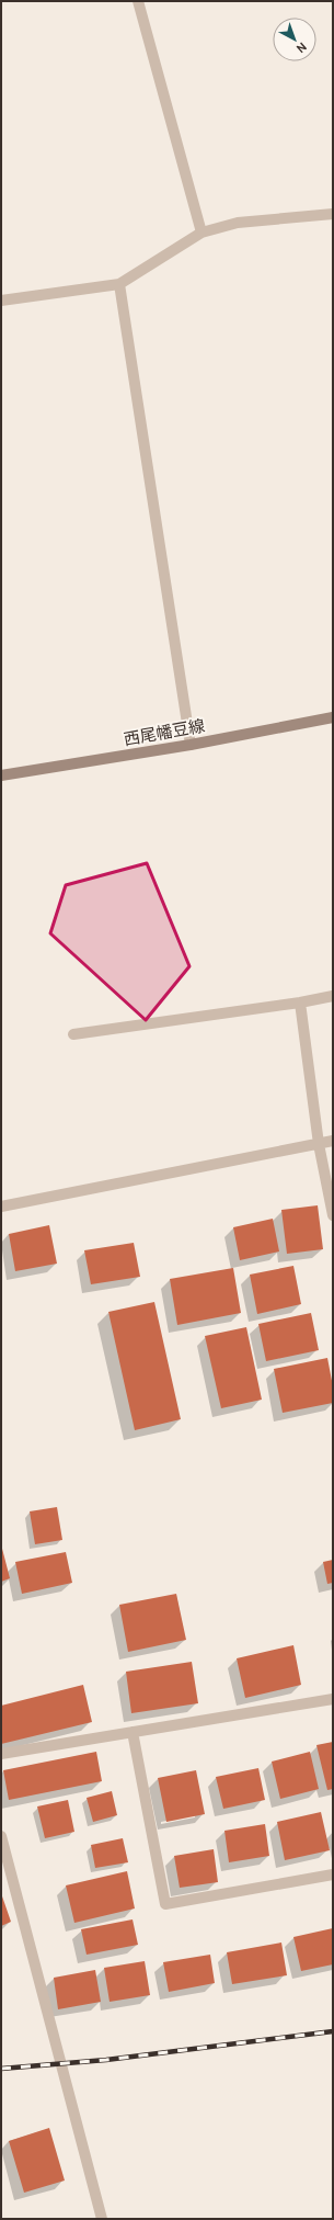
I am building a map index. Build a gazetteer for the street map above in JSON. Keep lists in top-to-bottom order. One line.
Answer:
{"streets":{"main road":["西尾幡豆線"]},"north":"bottom right"}
